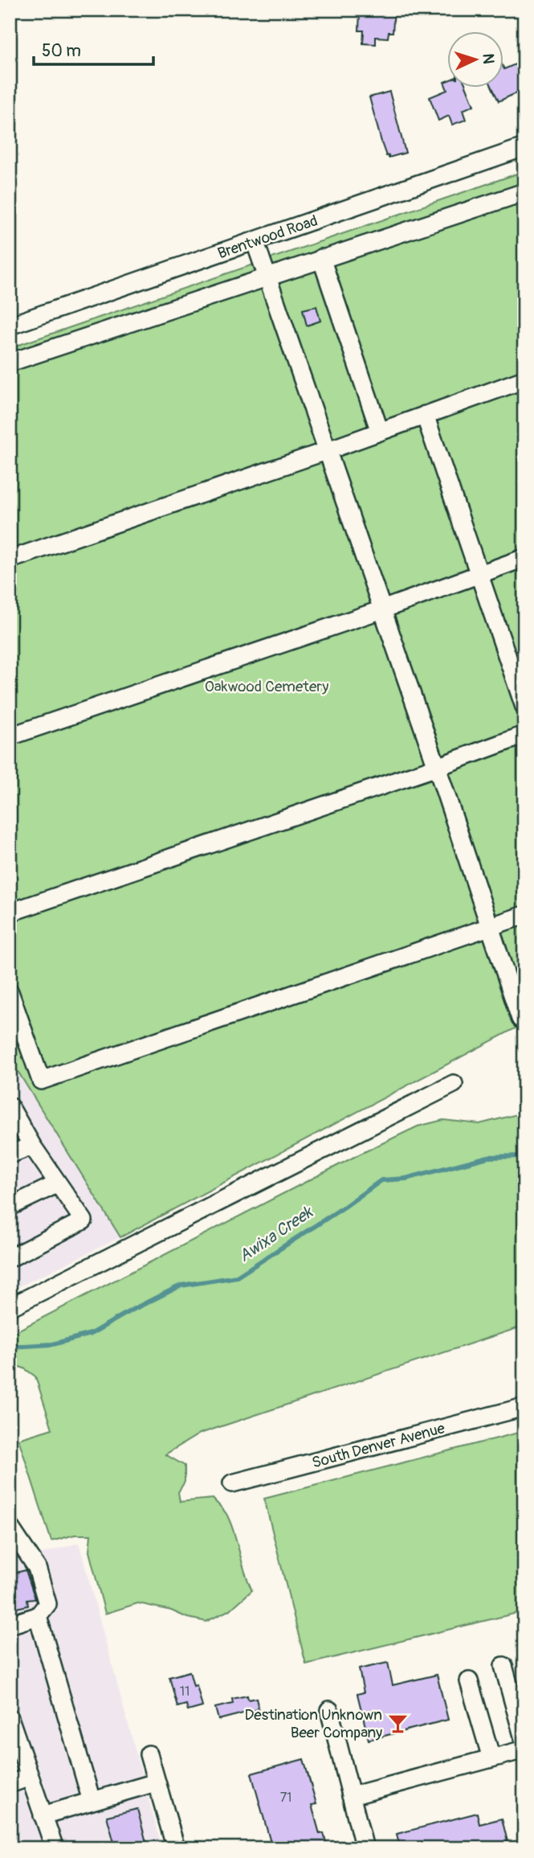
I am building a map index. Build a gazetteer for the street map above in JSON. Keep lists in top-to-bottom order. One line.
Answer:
{"streets":{"street":["Brentwood Road","South Denver Avenue"]},"water":["Awixa Creek"],"parks":["Oakwood Cemetery"],"places":{"bar":["Destination Unknown Beer Company"]},"house_numbers":["11","71"],"scale_bar":"50 m","north":"right"}
